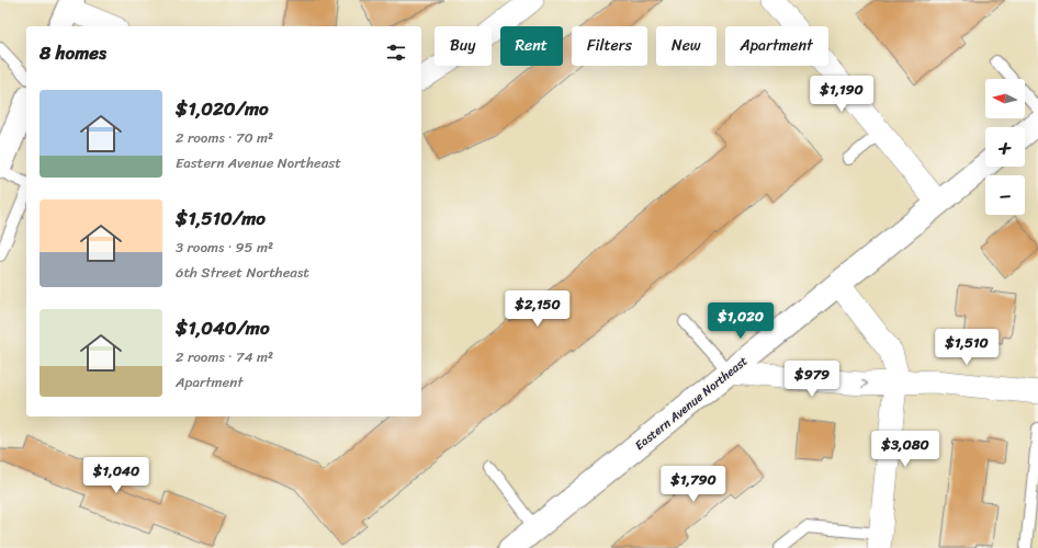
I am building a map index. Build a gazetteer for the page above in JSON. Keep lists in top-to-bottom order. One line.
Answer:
{"streets":{"street":["Eastern Avenue Northeast"]},"north":"left","page":{"chip":["Buy","Rent","Filters","New","Apartment"],"heading":"8 homes","price":["$1,190","$2,150","$1,020","$1,510","$979","$3,080","$1,040","$1,790"],"map_buttons":["+","−"],"list":[{"name":"$1,020/mo","note":"2 rooms · 70 m² · Eastern Avenue Northeast"},{"name":"$1,510/mo","note":"3 rooms · 95 m² · 6th Street Northeast"},{"name":"$1,040/mo","note":"2 rooms · 74 m² · Apartment"}]}}
